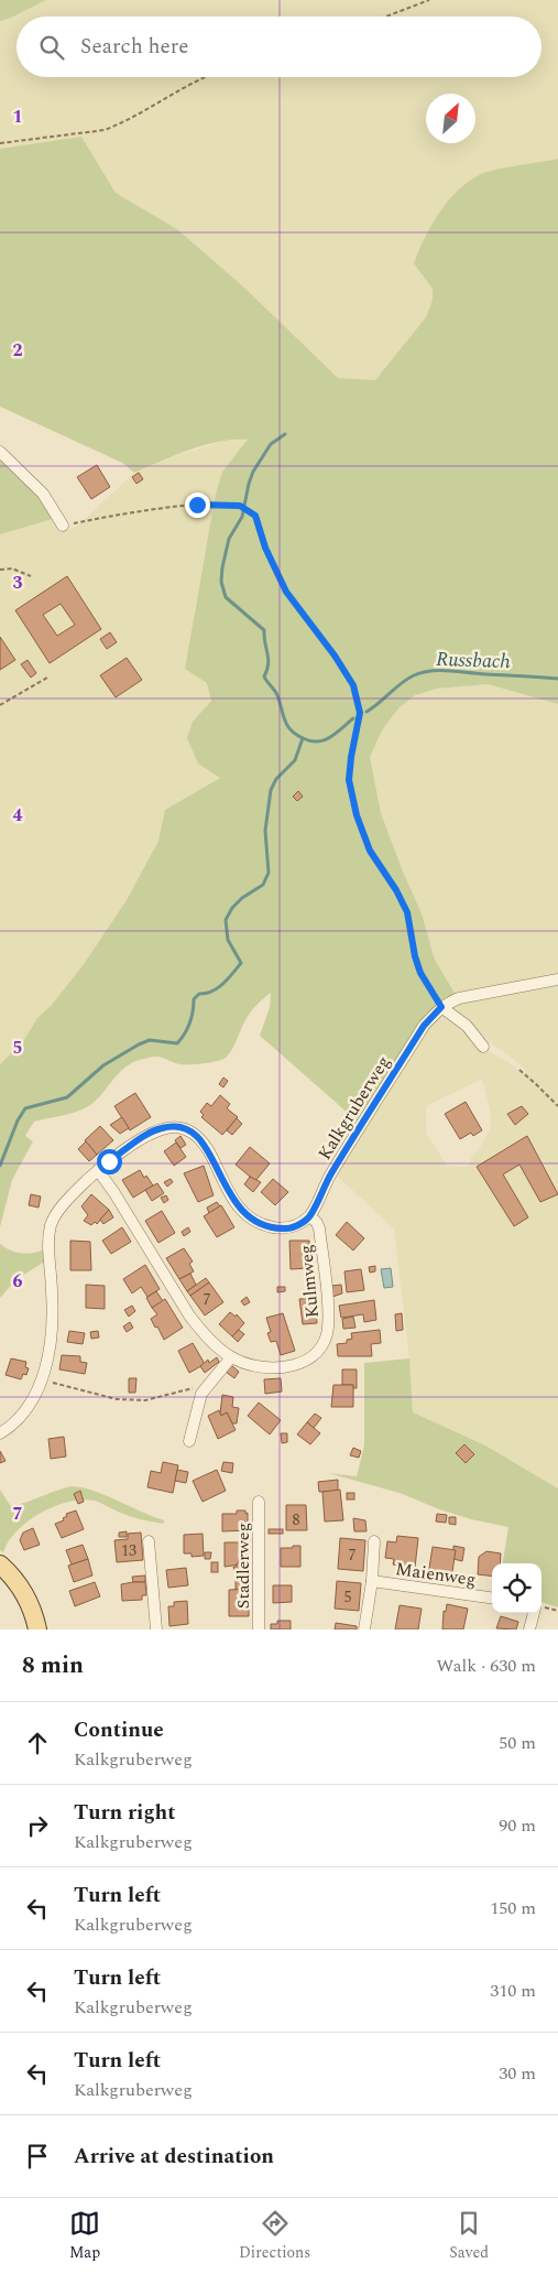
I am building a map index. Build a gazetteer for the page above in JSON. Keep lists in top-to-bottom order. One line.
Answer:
{"streets":{"street":["Kalkgruberweg","Kulmweg","Stadlerweg","Maienweg"]},"crossings":[["Kalkgruberweg","Kulmweg"]],"water":["Russbach"],"house_numbers":["7","8","13","7","5"],"north":"top right","page":{"search":"Search here","heading":["8 min","Walk · 630 m"],"list":[["Continue","Kalkgruberweg","50 m"],["Turn right","Kalkgruberweg","90 m"],["Turn left","Kalkgruberweg","150 m"],["Turn left","Kalkgruberweg","310 m"],["Turn left","Kalkgruberweg","30 m"],"Arrive at destination"],"nav":["Map","Directions","Saved"]},"grid":{"rows":["1","2","3","4","5","6","7"]}}
